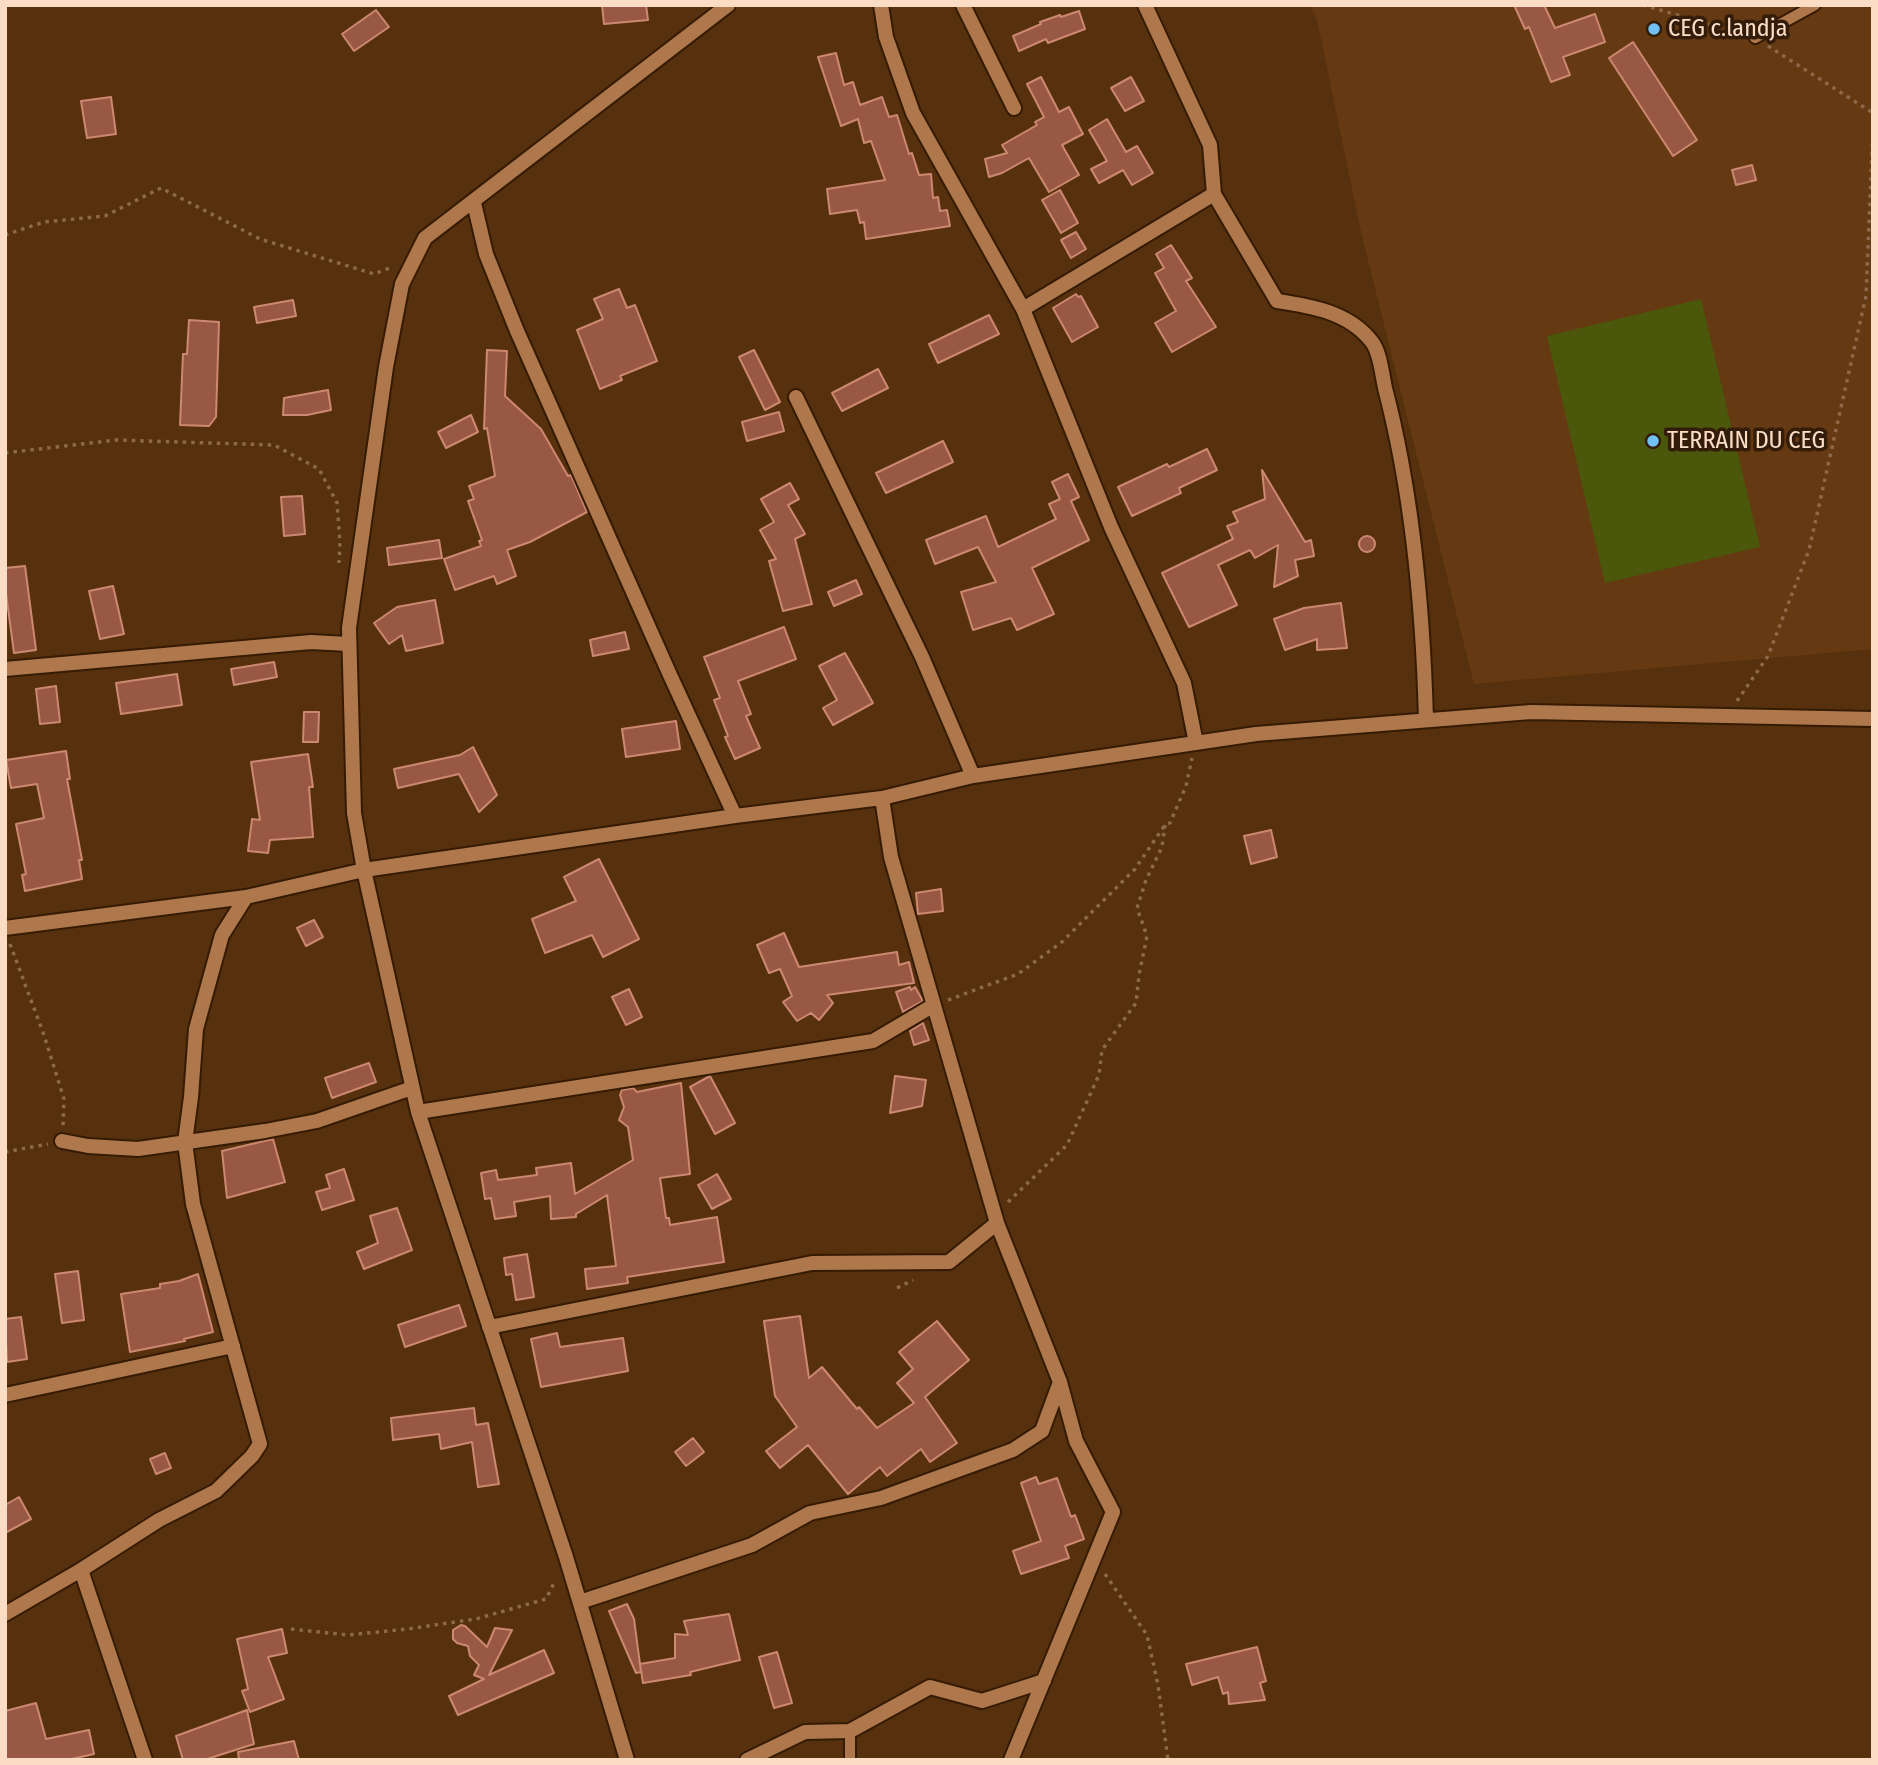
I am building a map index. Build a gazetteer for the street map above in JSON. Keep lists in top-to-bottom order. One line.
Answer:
{"places":["CEG c.landja","TERRAIN DU CEG"]}
